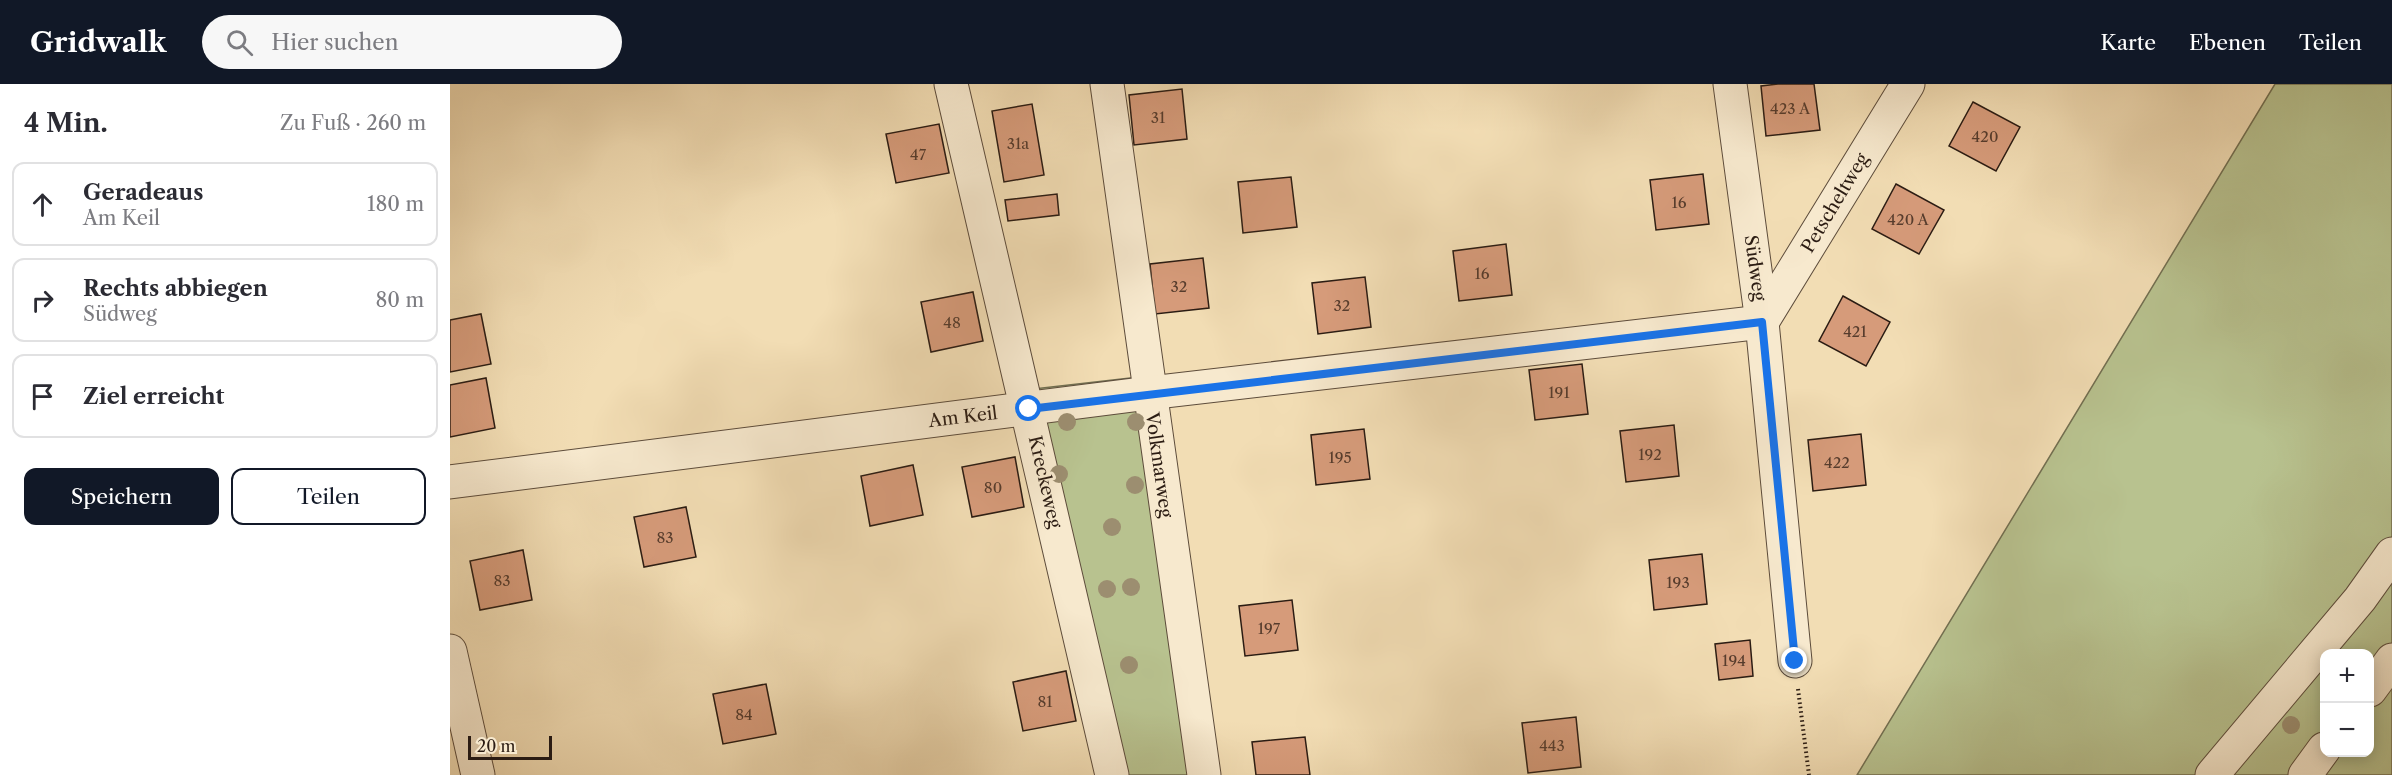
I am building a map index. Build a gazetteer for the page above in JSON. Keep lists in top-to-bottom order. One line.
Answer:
{"streets":{"street":["Petscheltweg","Südweg","Am Keil","Volkmarweg","Kreckeweg"]},"crossings":[["Petscheltweg","Südweg"],["Petscheltweg","Am Keil"],["Südweg","Am Keil"],["Am Keil","Volkmarweg"],["Am Keil","Kreckeweg"]],"house_numbers":["423 A","31","420","31a","47","16","420 A","16","32","32","48","421","191","192","195","422","80","83","83","193","197","194","81","84","443"],"scale_bar":"20 m","page":{"header":"Gridwalk","search":"Hier suchen","nav":["Karte","Ebenen","Teilen"],"heading":["4 Min.","Zu Fuß · 260 m"],"list":[["Geradeaus","Am Keil","180 m"],["Rechts abbiegen","Südweg","80 m"],"Ziel erreicht"],"buttons":["Speichern","Teilen"],"map_buttons":["+","−"],"scale":"20 m"}}
